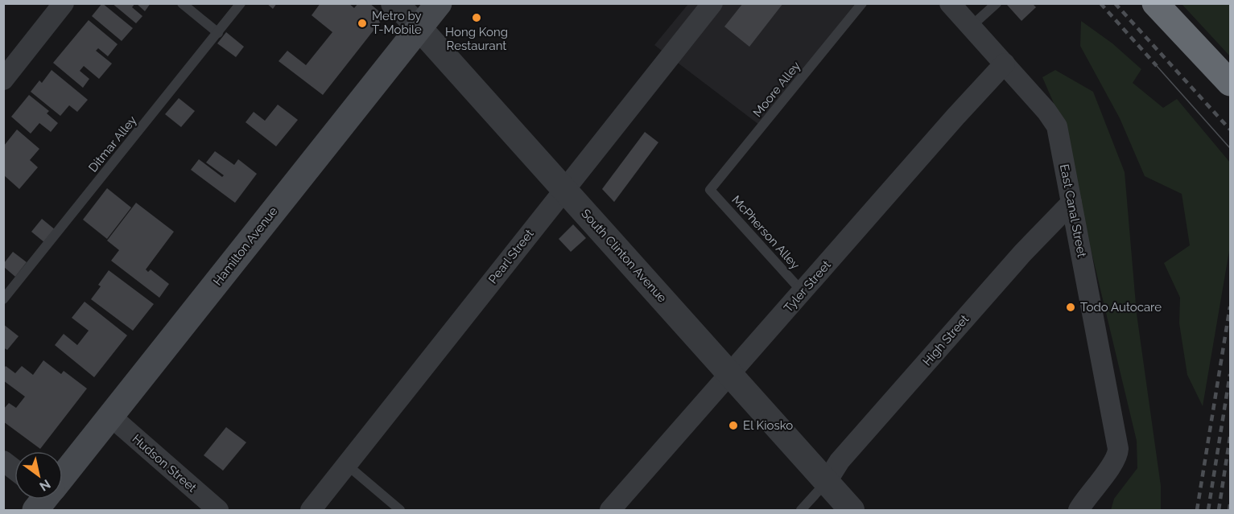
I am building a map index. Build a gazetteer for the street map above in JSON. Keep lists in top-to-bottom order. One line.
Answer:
{"streets":{"main road":["Hamilton Avenue"],"street":["East Canal Street","South Clinton Avenue","Pearl Street","Tyler Street","High Street","Hudson Street"],"lane":["Moore Alley","Ditmar Alley","McPherson Alley"]},"crossings":[["Moore Alley","McPherson Alley"],["East Canal Street","Tyler Street"],["East Canal Street","High Street"],["McPherson Alley","Tyler Street"],["Hamilton Avenue","South Clinton Avenue"],["Hamilton Avenue","Hudson Street"],["South Clinton Avenue","Pearl Street"],["South Clinton Avenue","Tyler Street"],["South Clinton Avenue","High Street"]],"places":["Hong Kong Restaurant","Metro by T-Mobile","Todo Autocare","El Kiosko"],"north":"bottom right"}
